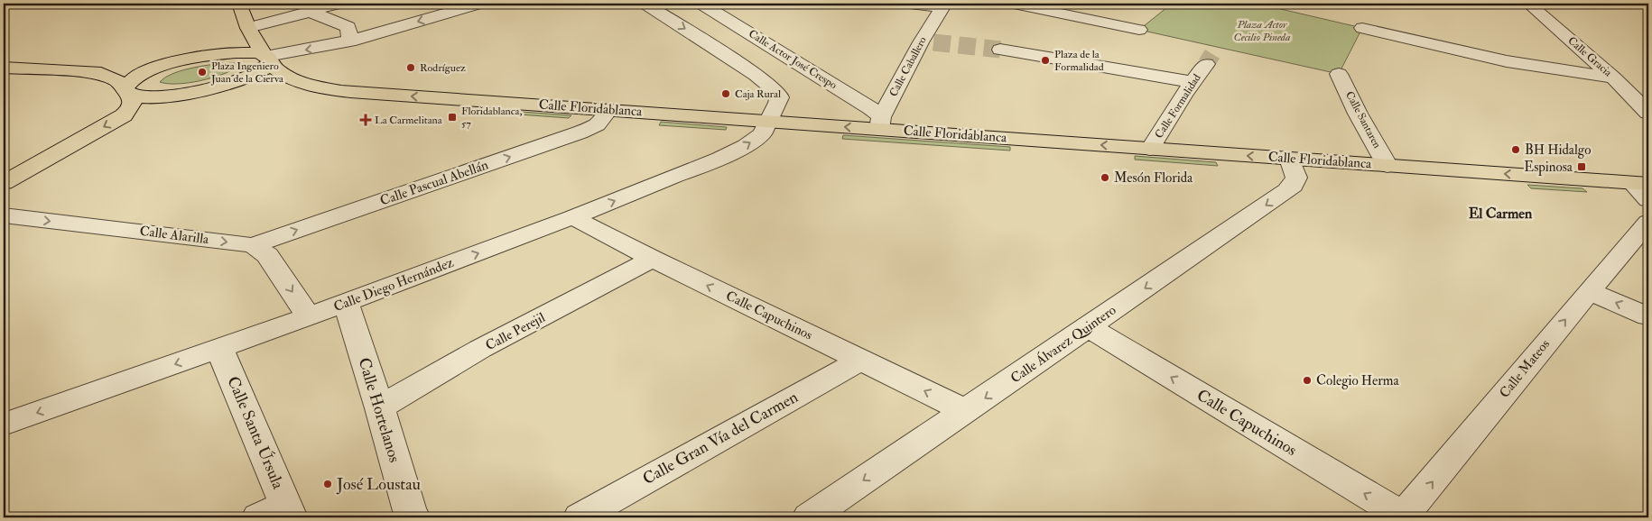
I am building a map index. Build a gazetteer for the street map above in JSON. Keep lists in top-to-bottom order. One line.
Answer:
{"streets":{"main road":["Calle Floridablanca"],"street":["Calle Gracia","Calle Actor José Crespo","Calle Caballero","Calle Formalidad","Calle Santaren","Calle Pascual Abellán","Calle Alarilla","Calle Diego Hernández","Calle Capuchinos","Calle Perejil","Calle Álvarez Quintero","Calle Mateos","Calle Hortelanos","Calle Santa Úrsula","Calle Gran Vía del Carmen"]},"crossings":[["Calle Actor José Crespo","Calle Caballero"],["Calle Actor José Crespo","Calle Floridablanca"],["Calle Caballero","Calle Floridablanca"],["Calle Formalidad","Calle Floridablanca"],["Calle Floridablanca","Calle Santaren"],["Calle Floridablanca","Calle Pascual Abellán"],["Calle Floridablanca","Calle Diego Hernández"],["Calle Floridablanca","Calle Álvarez Quintero"],["Calle Pascual Abellán","Calle Alarilla"],["Calle Diego Hernández","Calle Capuchinos"],["Calle Diego Hernández","Calle Hortelanos"],["Calle Diego Hernández","Calle Santa Úrsula"],["Calle Capuchinos","Calle Perejil"],["Calle Capuchinos","Calle Álvarez Quintero"],["Calle Capuchinos","Calle Mateos"],["Calle Capuchinos","Calle Gran Vía del Carmen"],["Calle Perejil","Calle Hortelanos"]],"one_way":["Calle Floridablanca","Calle Alarilla","Calle Capuchinos","Calle Álvarez Quintero","Calle Mateos"],"districts":["El Carmen"],"parks":["Plaza Actor Cecilio Pineda"],"places":{"other":["Plaza de la Formalidad","Rodríguez","Plaza Ingeniero Juan de la Cierva","Caja Rural","BH Hidalgo","Mesón Florida","Colegio Herma","José Loustau"],"transit":["Floridablanca, 57","Espinosa"],"health":["La Carmelitana"]}}
